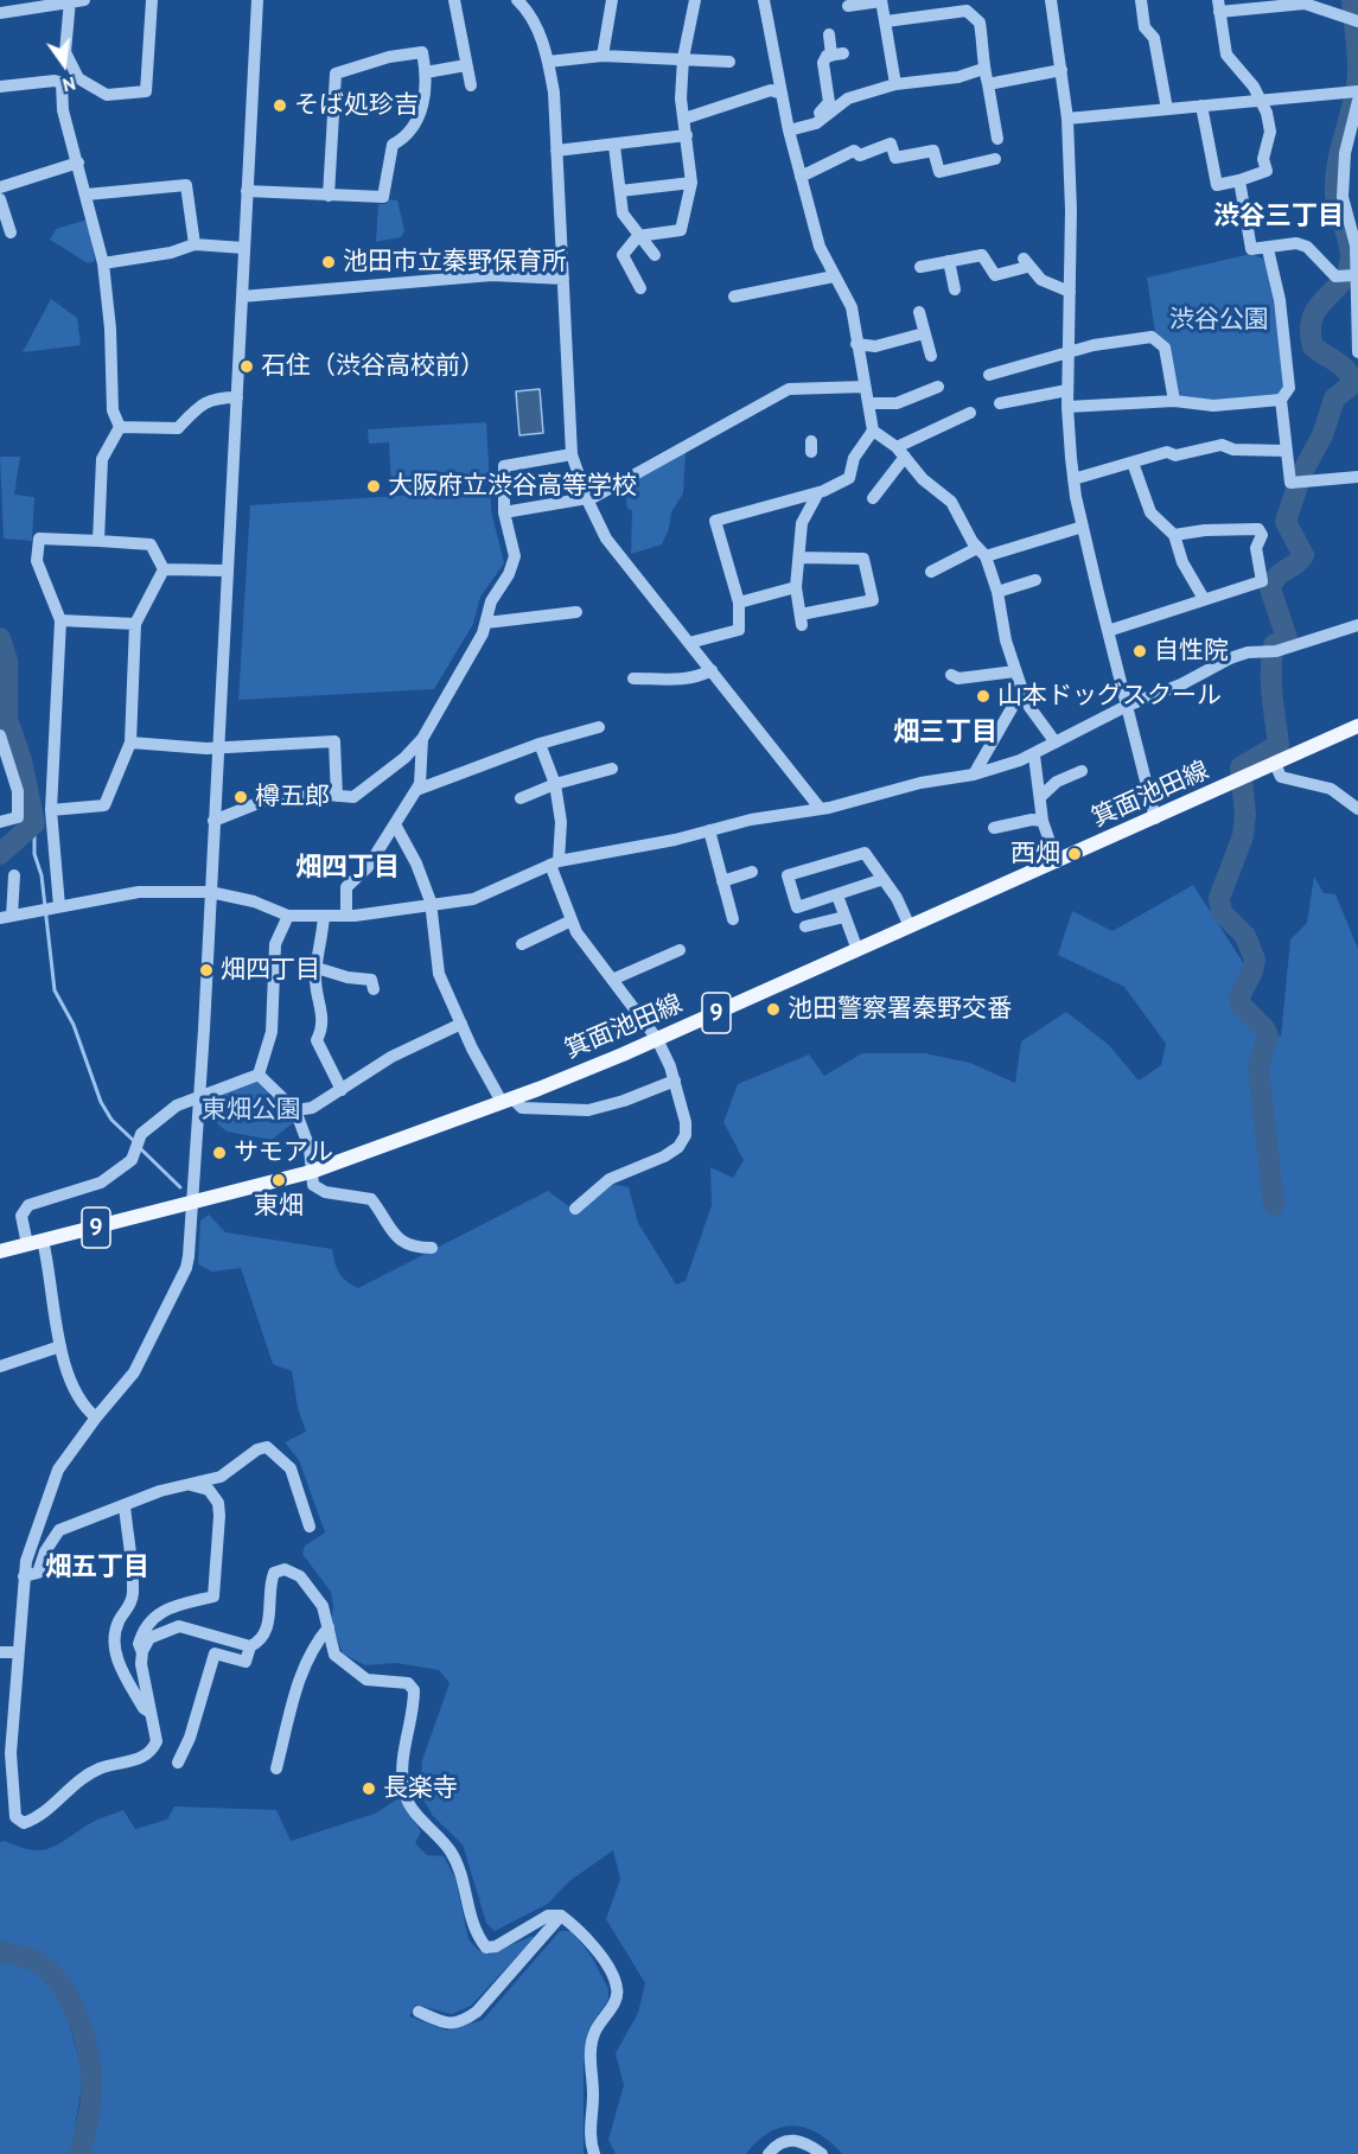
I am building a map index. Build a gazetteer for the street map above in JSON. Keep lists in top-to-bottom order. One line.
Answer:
{"streets":{"main road":["箕面池田線","9"]},"districts":["渋谷三丁目","畑三丁目","畑四丁目","畑五丁目"],"parks":["渋谷公園","東畑公園"],"places":["そば処珍吉","池田市立秦野保育所","石住（渋谷高校前）","大阪府立渋谷高等学校","自性院","山本ドッグスクール","樽五郎","西畑","畑四丁目","池田警察署秦野交番","サモアル","東畑","長楽寺"],"north":"bottom"}
